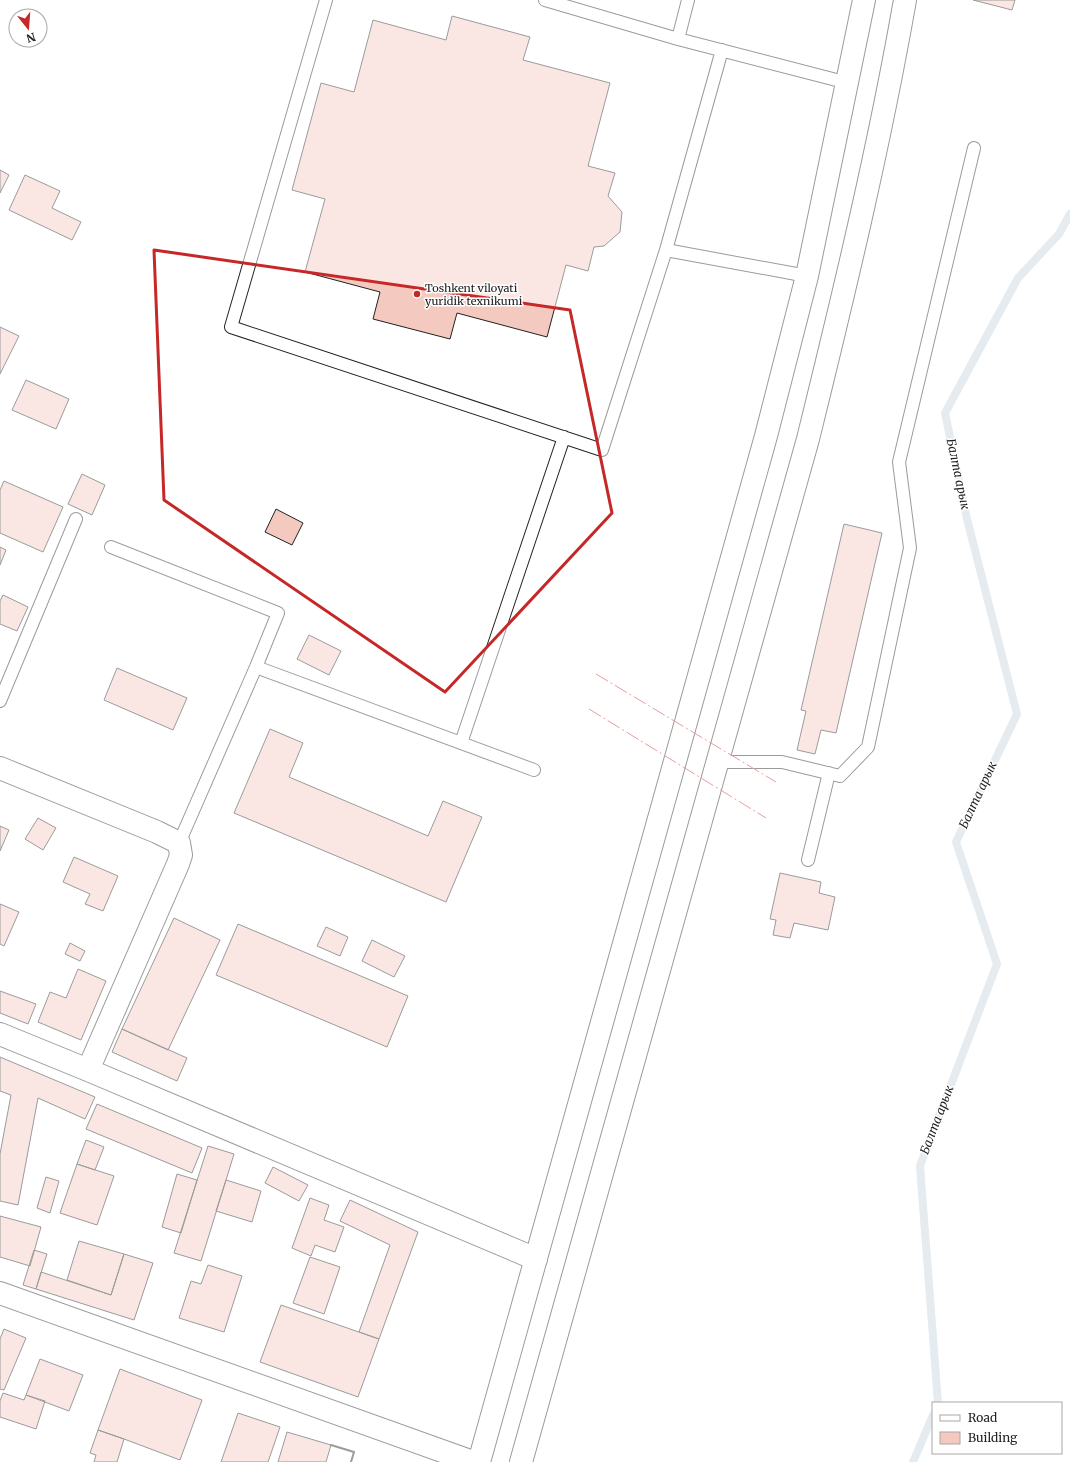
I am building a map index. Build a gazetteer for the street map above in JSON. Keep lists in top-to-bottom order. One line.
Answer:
{"water":["Балта арык"],"places":["Toshkent viloyati yuridik texnikumi"],"legend":["Road","Building"],"north":"bottom"}
